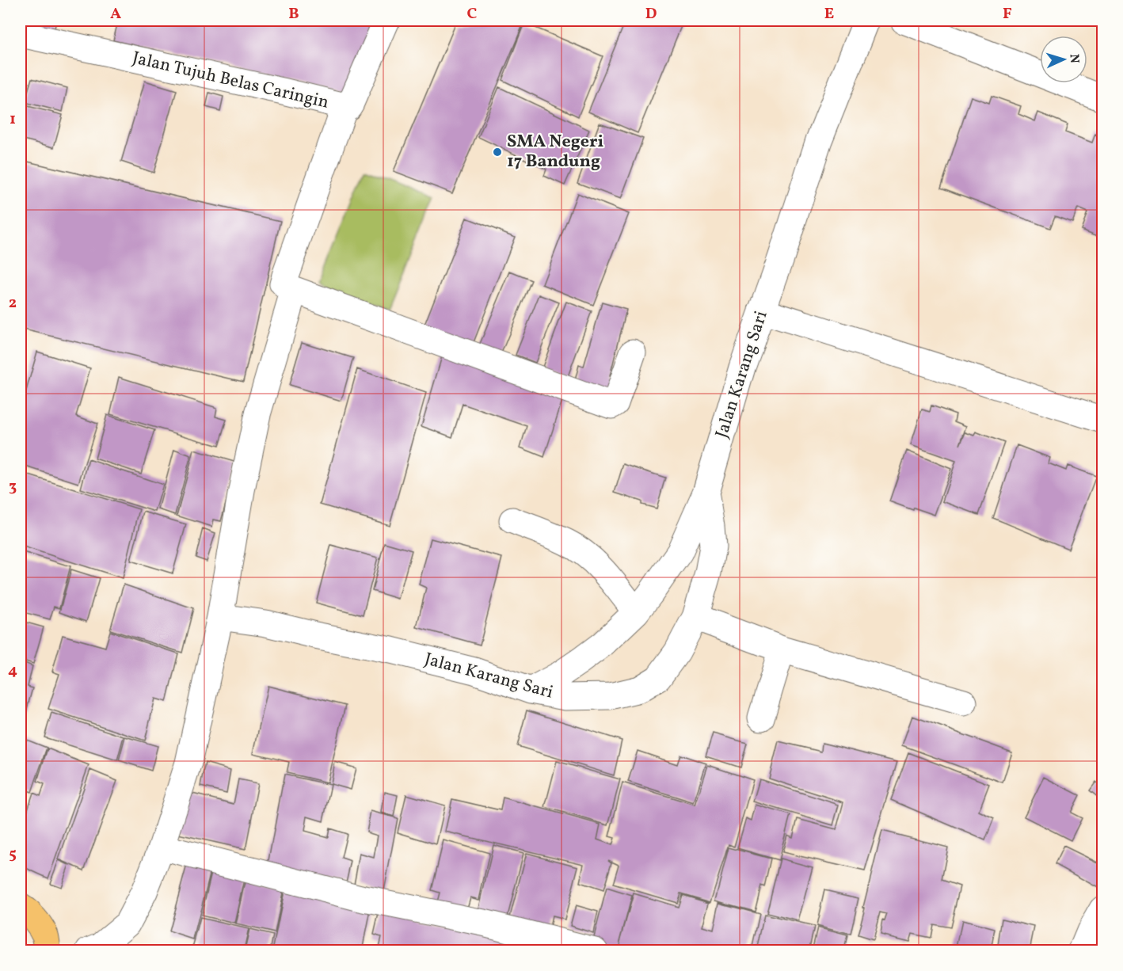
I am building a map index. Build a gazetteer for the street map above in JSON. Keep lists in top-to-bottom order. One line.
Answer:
{"streets":{"street":["Jalan Tujuh Belas Caringin","Jalan Karang Sari"]},"places":["SMA Negeri 17 Bandung"],"north":"right","grid":{"columns":["A","B","C","D","E","F"],"rows":["1","2","3","4","5"]}}
